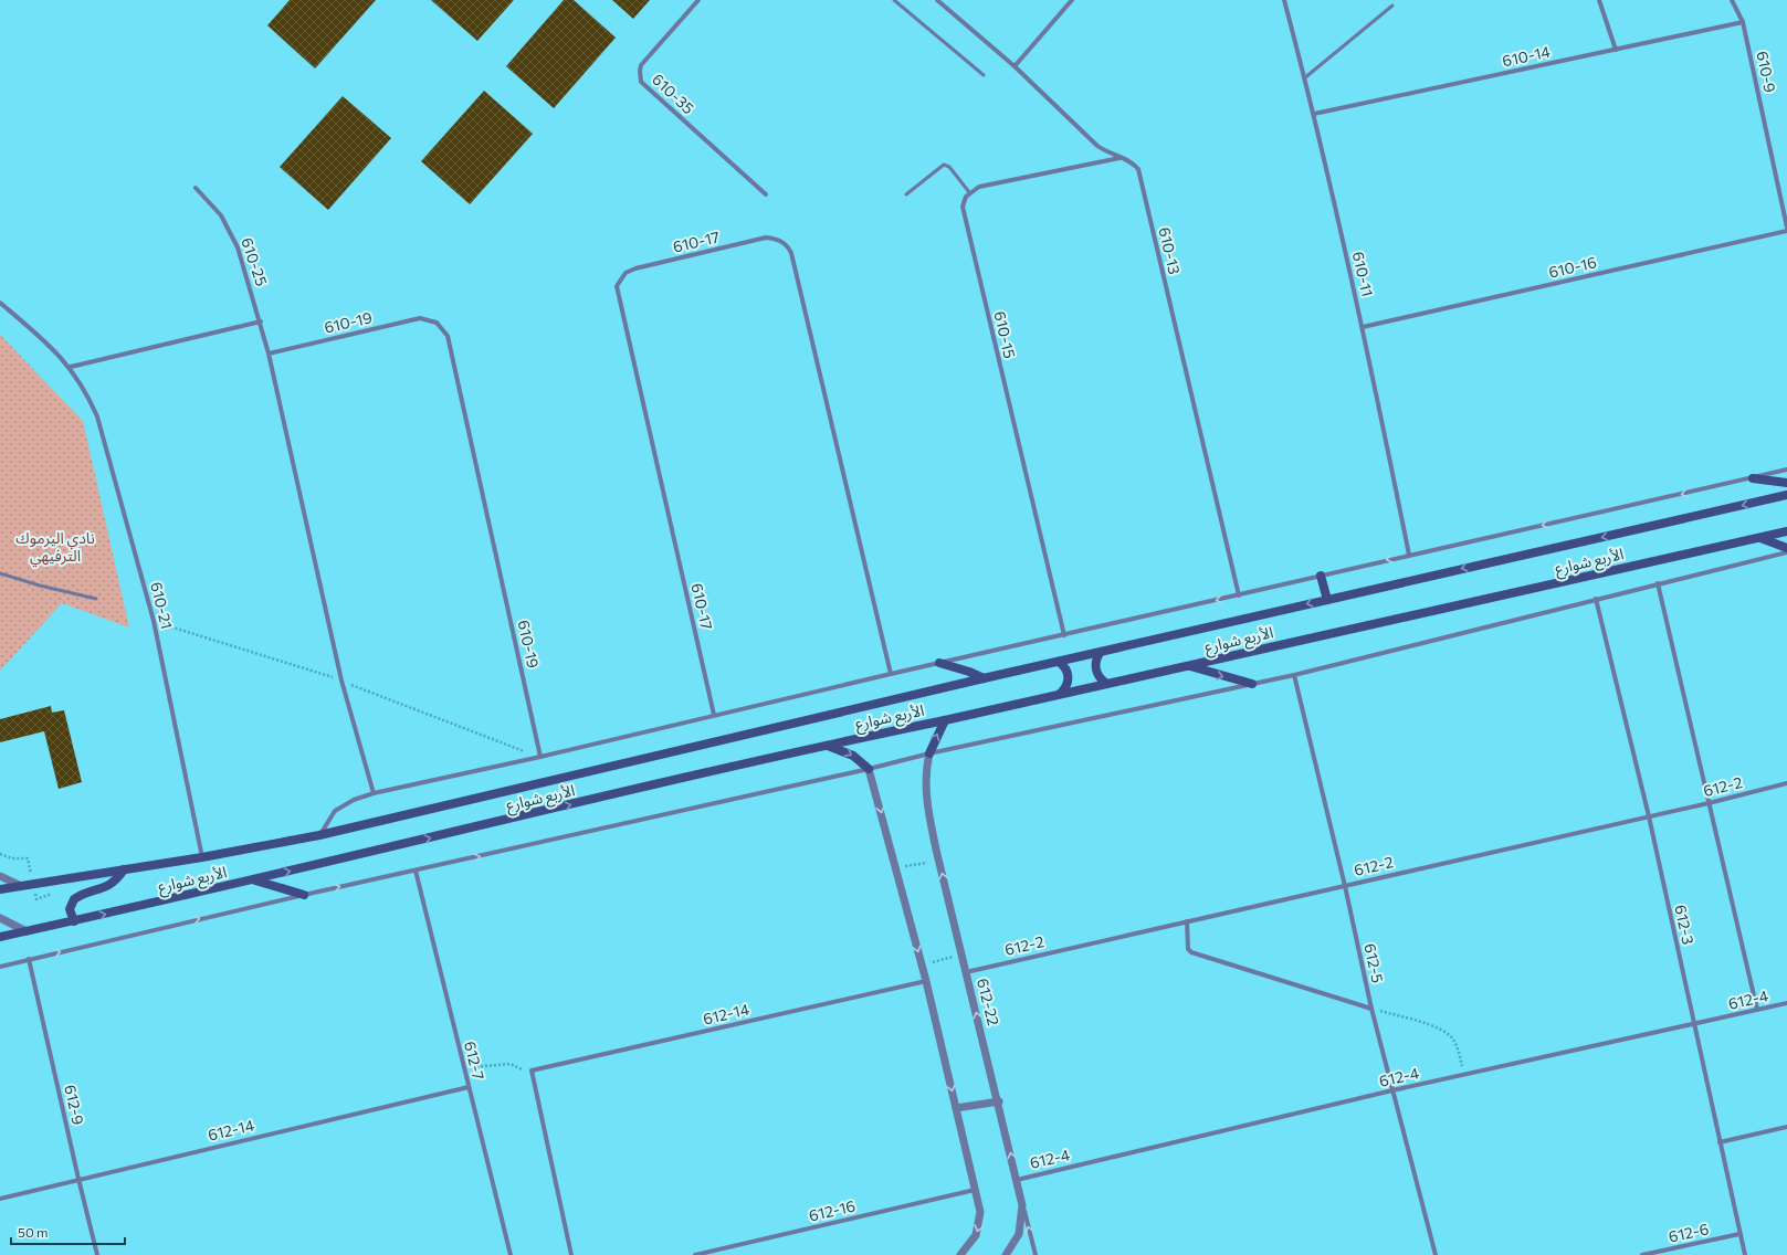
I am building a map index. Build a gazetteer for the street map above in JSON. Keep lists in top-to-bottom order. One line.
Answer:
{"streets":{"main road":["الأربع شوارع"],"street":["610-14","610-9","610-35","610-17","610-13","610-25","610-16","610-11","610-19","610-15","610-21","612-2","612-3","612-5","612-4","612-22","612-14","612-7","612-9","612-16","612-6"]},"crossings":[["610-14","610-9"],["610-14","610-11"],["610-9","610-16"],["610-25","610-19"],["610-16","610-11"],["الأربع شوارع","610-21"],["612-2","612-3"],["612-2","612-5"],["612-2","612-22"],["612-3","612-4"],["612-3","612-6"],["612-5","612-4"],["612-4","612-22"],["612-14","612-7"],["612-14","612-9"]],"parks":["نادي اليرموك الترفيهي"],"scale_bar":"50 m"}
